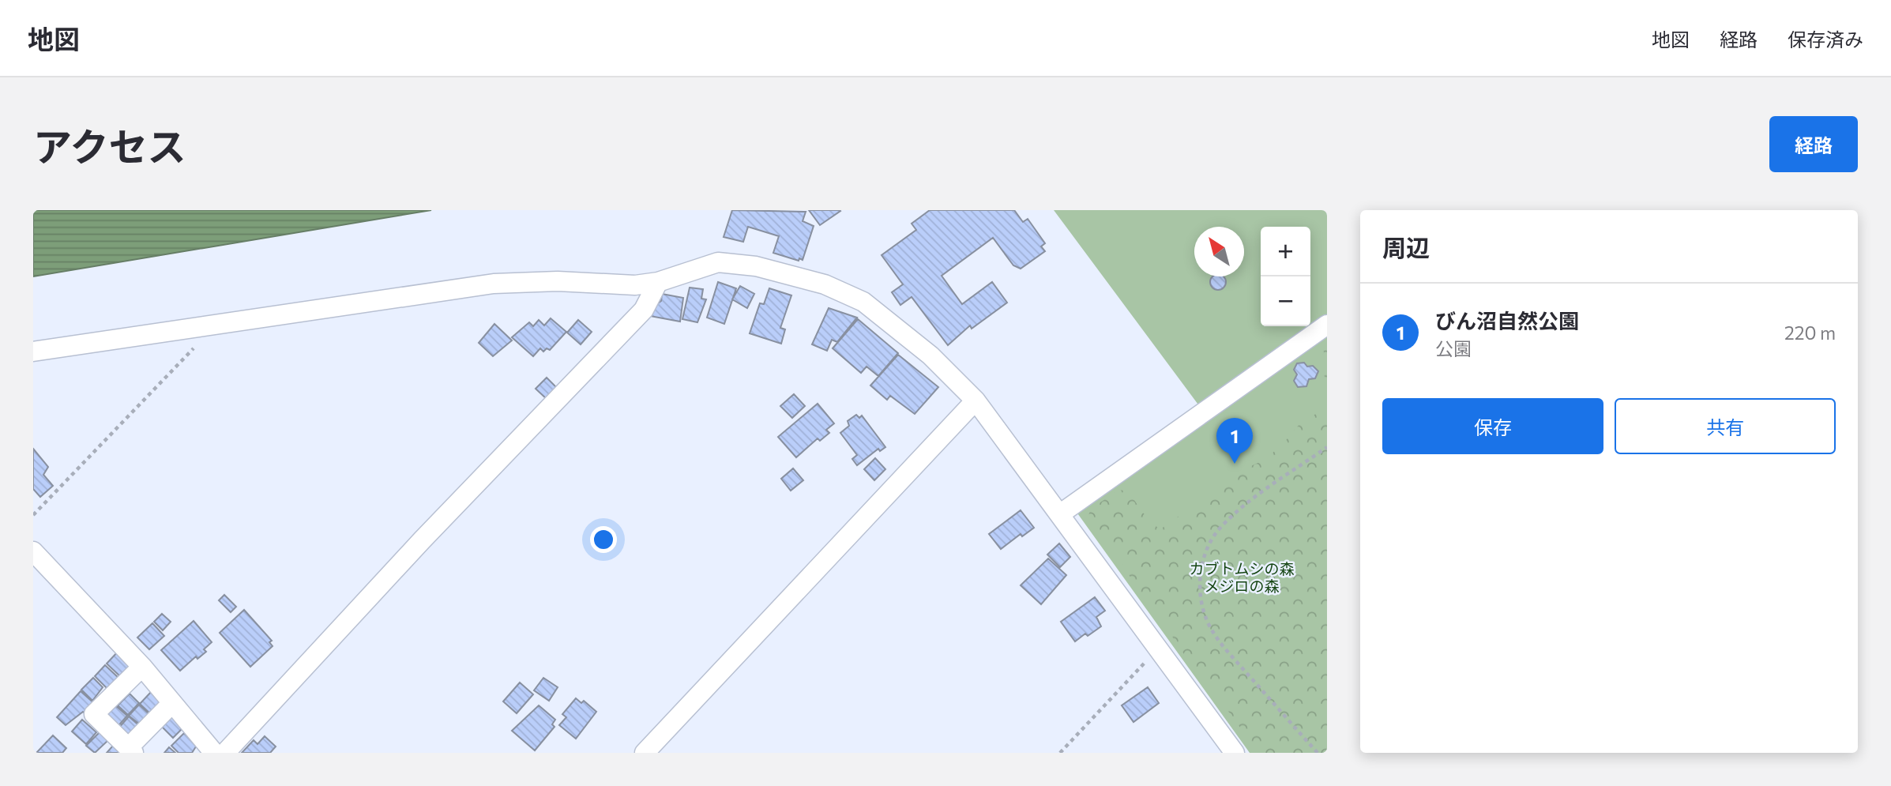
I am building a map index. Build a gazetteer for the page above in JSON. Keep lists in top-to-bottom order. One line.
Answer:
{"parks":["カブトムシの森 メジロの森"],"north":"top left","page":{"header":"地図","nav":["地図","経路","保存済み"],"title":"アクセス","buttons":["経路",["保存","共有"]],"heading":"周辺","map_buttons":["+","−"],"list":[{"mark":"1","name":"びん沼自然公園","note":"公園","value":"220 m"}],"pins":"1"}}
